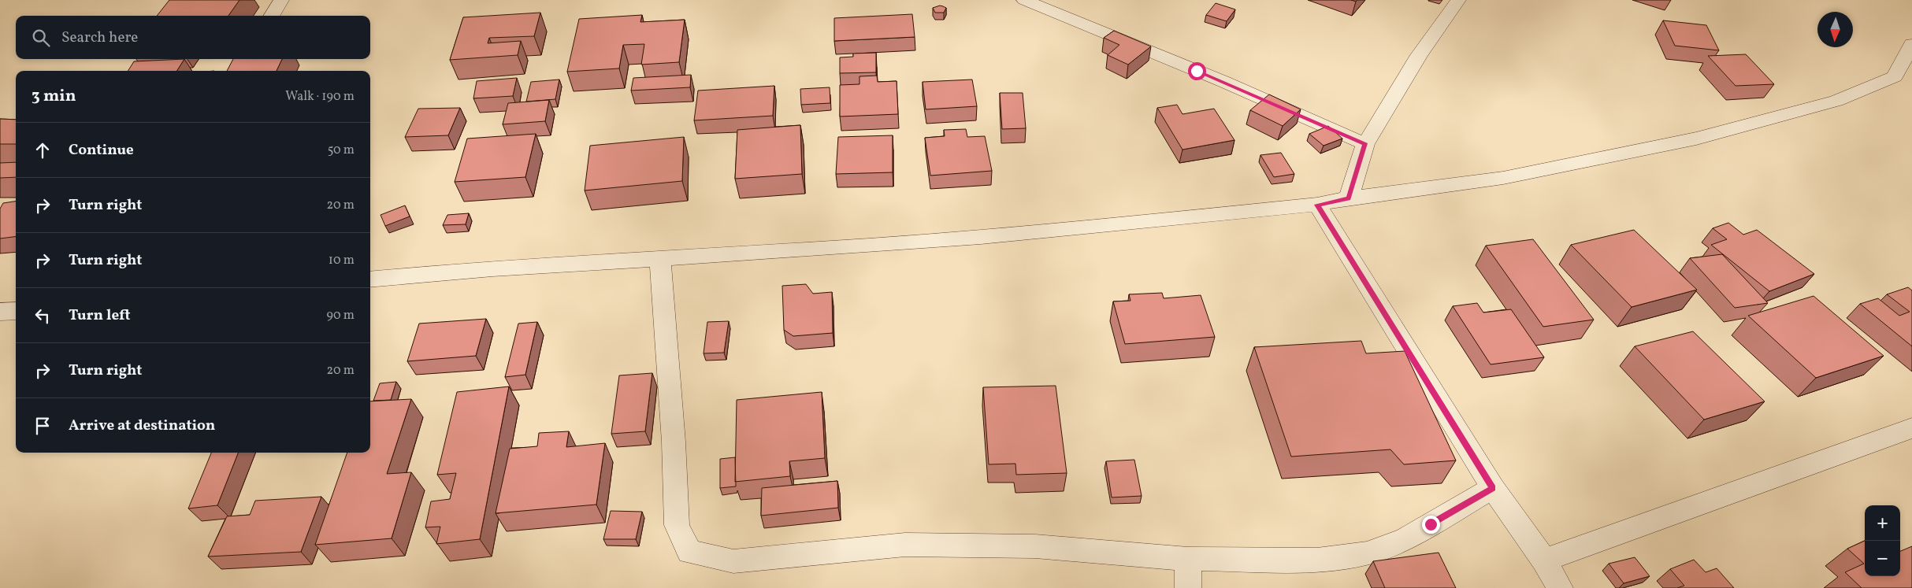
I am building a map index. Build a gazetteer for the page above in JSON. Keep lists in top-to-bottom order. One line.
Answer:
{"north":"bottom","page":{"search":"Search here","heading":["3 min","Walk · 190 m"],"list":[["Continue","50 m"],["Turn right","20 m"],["Turn right","10 m"],["Turn left","90 m"],["Turn right","20 m"],"Arrive at destination"],"map_buttons":["+","−"]}}
